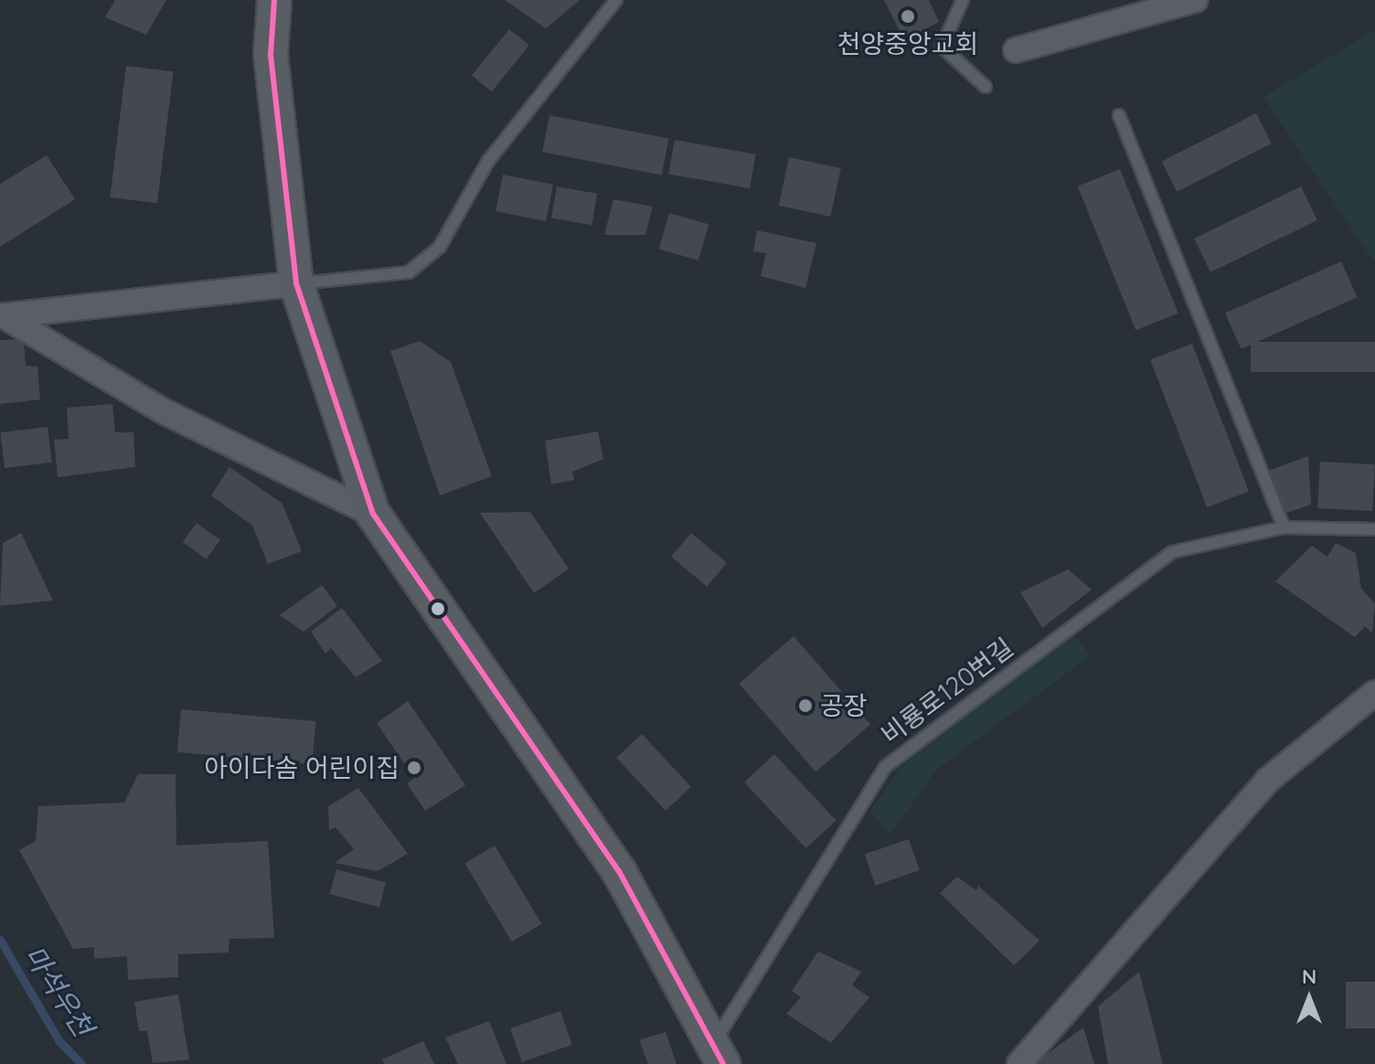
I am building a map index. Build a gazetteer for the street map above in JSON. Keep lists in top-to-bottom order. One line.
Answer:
{"streets":{"lane":["비룡로120번길"]},"water":["마석우천"],"places":["천양중앙교회","공장","아이다솜 어린이집"],"north":"top"}
